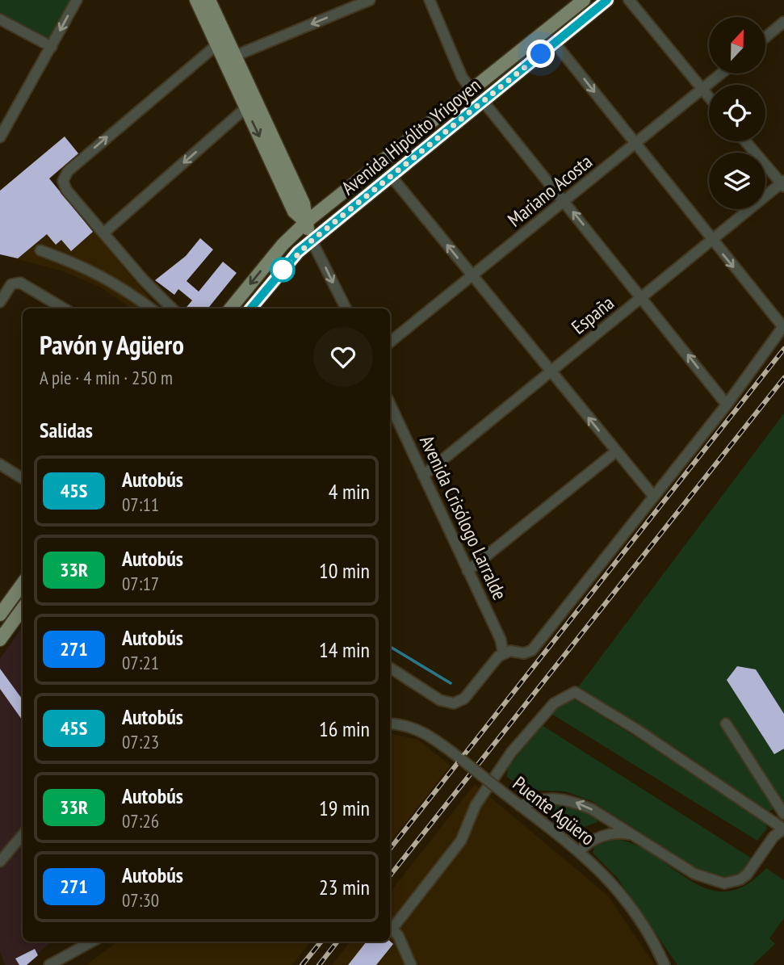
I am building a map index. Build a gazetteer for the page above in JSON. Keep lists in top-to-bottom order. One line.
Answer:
{"streets":{"main road":["Avenida Hipólito Yrigoyen"],"street":["Mariano Acosta","España","Avenida Crisólogo Larralde","Puente Agüero"]},"crossings":[["España","Avenida Crisólogo Larralde"]],"lines":["bus line 45S"],"north":"top","page":{"heading":[["Pavón y Agüero","A pie · 4 min · 250 m"],"Salidas"],"list":[{"mark":"45S","name":"Autobús","note":"07:11","value":"4 min"},{"mark":"33R","name":"Autobús","note":"07:17","value":"10 min"},{"mark":"271","name":"Autobús","note":"07:21","value":"14 min"},{"mark":"45S","name":"Autobús","note":"07:23","value":"16 min"},{"mark":"33R","name":"Autobús","note":"07:26","value":"19 min"},{"mark":"271","name":"Autobús","note":"07:30","value":"23 min"}]}}
